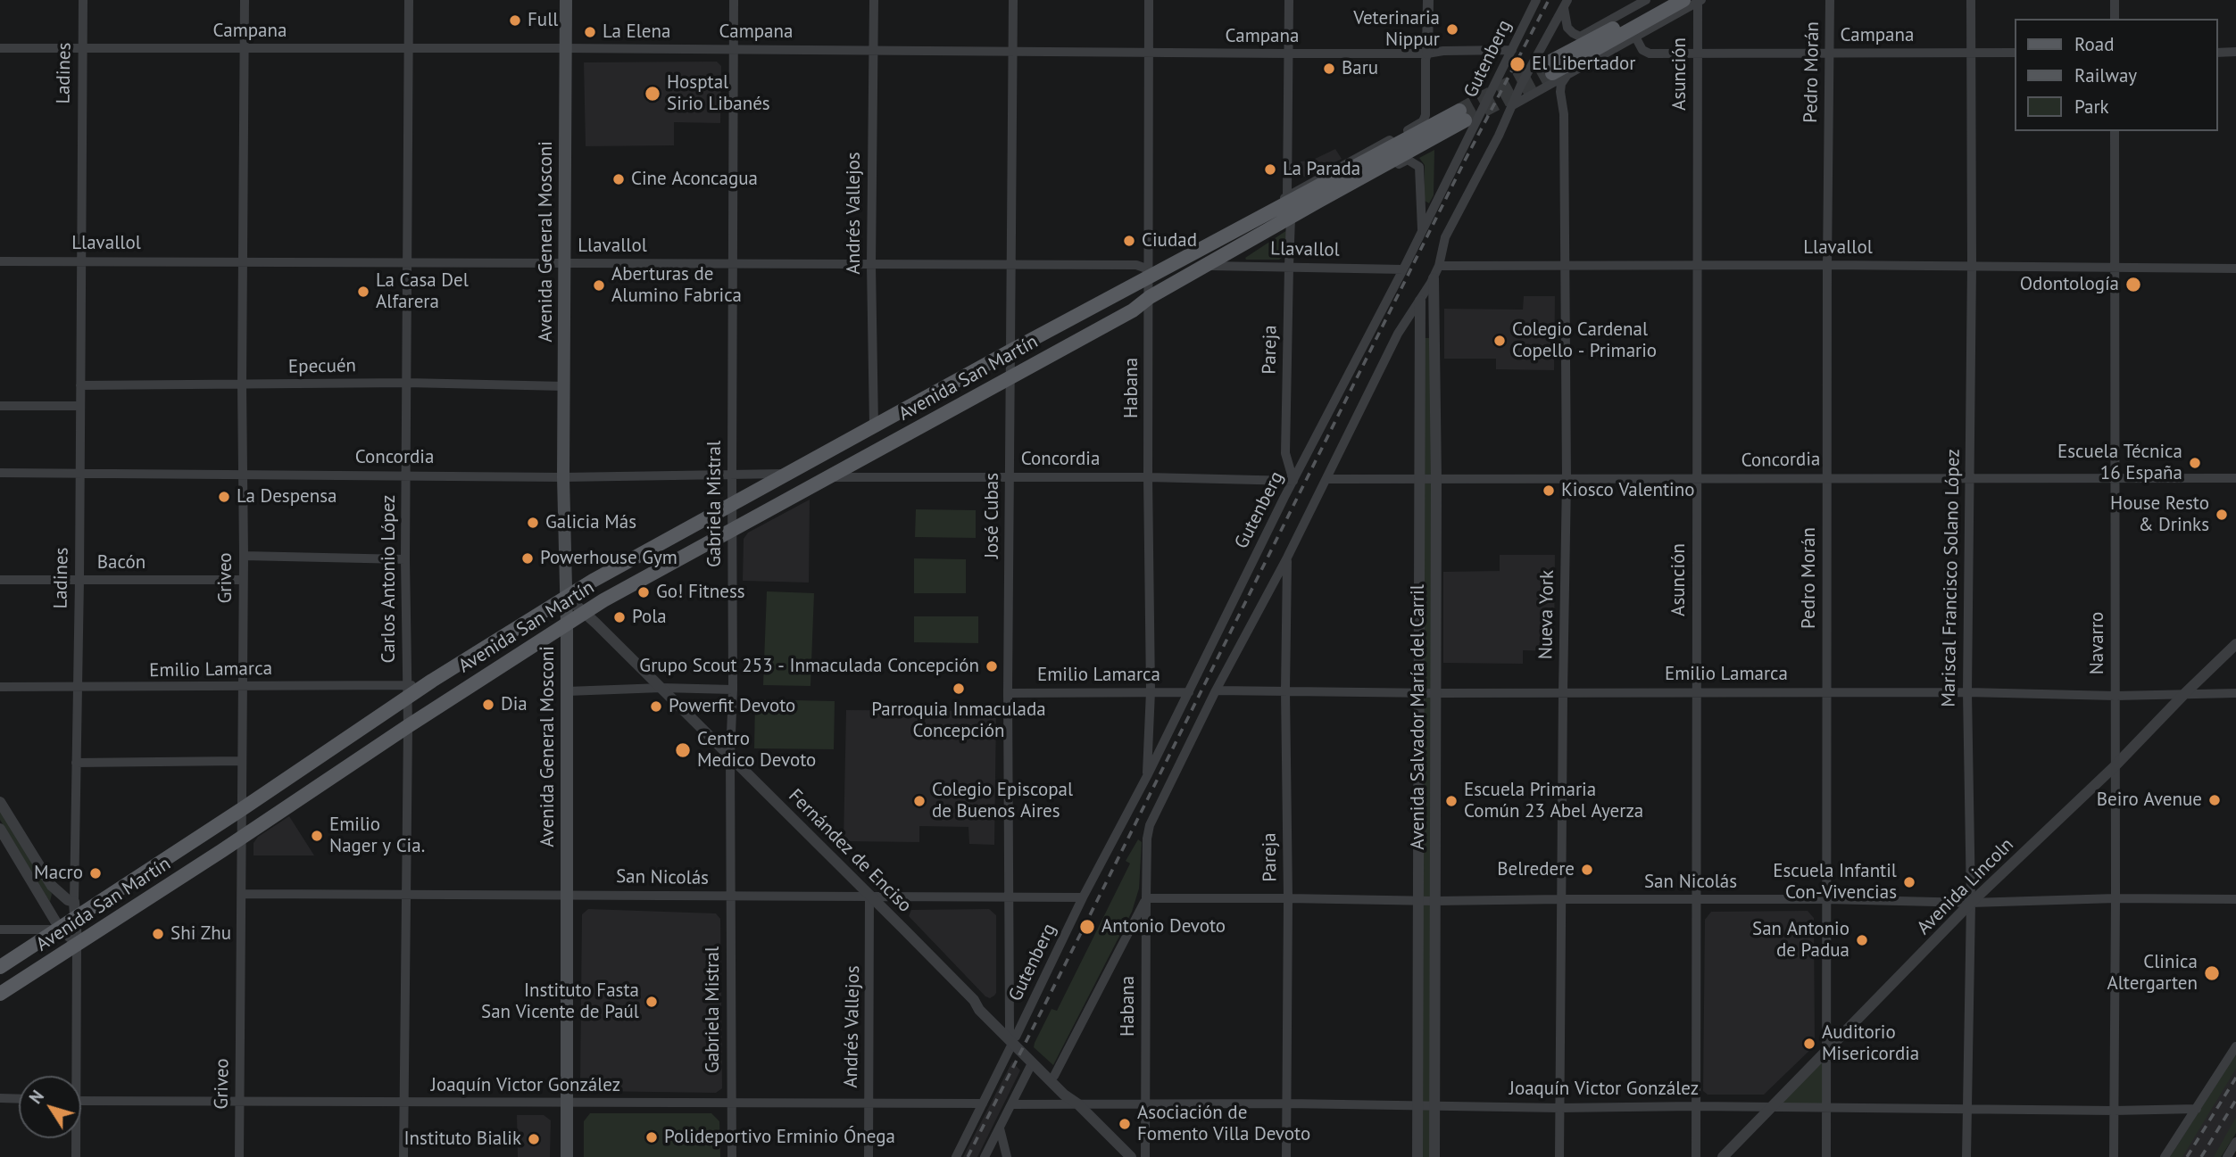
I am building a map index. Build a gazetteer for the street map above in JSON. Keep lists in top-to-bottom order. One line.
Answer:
{"streets":{"main road":["Avenida General Mosconi","Avenida San Martín"],"street":["Campana","Gutenberg","Pedro Morán","Ladines","Asunción","Andrés Vallejos","Llavallol","Pareja","Epecuén","Habana","Concordia","Gabriela Mistral","José Cubas","Bacón","Griveo","Mariscal Francisco Solano López","Carlos Antonio López","Nueva York","Navarro","Emilio Lamarca","Avenida Salvador María del Carril","Fernández de Enciso","San Nicolás","Avenida Lincoln","Joaquín Victor González"]},"crossings":[["Campana","Gutenberg"],["Campana","Pedro Morán"],["Campana","Ladines"],["Campana","Asunción"],["Campana","Andrés Vallejos"],["Campana","Avenida General Mosconi"],["Campana","Avenida San Martín"],["Campana","Habana"],["Campana","Gabriela Mistral"],["Campana","José Cubas"],["Campana","Griveo"],["Campana","Mariscal Francisco Solano López"],["Campana","Carlos Antonio López"],["Gutenberg","Llavallol"],["Gutenberg","Pareja"],["Gutenberg","Avenida San Martín"],["Gutenberg","Habana"],["Gutenberg","Concordia"],["Gutenberg","José Cubas"],["Gutenberg","Emilio Lamarca"],["Gutenberg","Fernández de Enciso"],["Gutenberg","San Nicolás"],["Gutenberg","Joaquín Victor González"],["Pedro Morán","Llavallol"],["Pedro Morán","Concordia"],["Pedro Morán","Emilio Lamarca"],["Pedro Morán","San Nicolás"],["Pedro Morán","Avenida Lincoln"],["Pedro Morán","Joaquín Victor González"],["Ladines","Llavallol"],["Ladines","Epecuén"],["Ladines","Avenida San Martín"],["Ladines","Concordia"],["Ladines","Bacón"],["Ladines","Emilio Lamarca"],["Asunción","Llavallol"],["Asunción","Concordia"],["Asunción","Emilio Lamarca"],["Asunción","San Nicolás"],["Asunción","Joaquín Victor González"],["Andrés Vallejos","Llavallol"],["Andrés Vallejos","Avenida San Martín"],["Andrés Vallejos","Fernández de Enciso"],["Andrés Vallejos","San Nicolás"],["Andrés Vallejos","Joaquín Victor González"],["Avenida General Mosconi","Llavallol"],["Avenida General Mosconi","Epecuén"],["Avenida General Mosconi","Avenida San Martín"],["Avenida General Mosconi","Concordia"],["Avenida General Mosconi","Fernández de Enciso"],["Avenida General Mosconi","San Nicolás"],["Avenida General Mosconi","Joaquín Victor González"],["Llavallol","Pareja"],["Llavallol","Avenida San Martín"],["Llavallol","Habana"],["Llavallol","Gabriela Mistral"],["Llavallol","José Cubas"],["Llavallol","Griveo"],["Llavallol","Mariscal Francisco Solano López"],["Llavallol","Carlos Antonio López"],["Llavallol","Nueva York"],["Llavallol","Navarro"],["Pareja","Avenida San Martín"],["Pareja","Concordia"],["Pareja","Emilio Lamarca"],["Pareja","San Nicolás"],["Pareja","Joaquín Victor González"],["Epecuén","Griveo"],["Epecuén","Carlos Antonio López"],["Avenida San Martín","Habana"],["Avenida San Martín","Concordia"],["Avenida San Martín","Gabriela Mistral"],["Avenida San Martín","José Cubas"],["Avenida San Martín","Griveo"],["Avenida San Martín","Carlos Antonio López"],["Avenida San Martín","Emilio Lamarca"],["Avenida San Martín","Fernández de Enciso"],["Habana","Concordia"],["Habana","Emilio Lamarca"],["Habana","San Nicolás"],["Habana","Joaquín Victor González"],["Concordia","Gabriela Mistral"],["Concordia","José Cubas"],["Concordia","Griveo"],["Concordia","Mariscal Francisco Solano López"],["Concordia","Carlos Antonio López"],["Concordia","Nueva York"],["Concordia","Navarro"],["Concordia","Avenida Salvador María del Carril"],["Gabriela Mistral","Fernández de Enciso"],["Gabriela Mistral","San Nicolás"],["Gabriela Mistral","Joaquín Victor González"],["José Cubas","Emilio Lamarca"],["José Cubas","Fernández de Enciso"],["José Cubas","San Nicolás"],["Bacón","Griveo"],["Griveo","Emilio Lamarca"],["Griveo","San Nicolás"],["Griveo","Joaquín Victor González"],["Mariscal Francisco Solano López","Emilio Lamarca"],["Mariscal Francisco Solano López","San Nicolás"],["Mariscal Francisco Solano López","Avenida Lincoln"],["Mariscal Francisco Solano López","Joaquín Victor González"],["Carlos Antonio López","Emilio Lamarca"],["Carlos Antonio López","San Nicolás"],["Carlos Antonio López","Joaquín Victor González"],["Nueva York","Emilio Lamarca"],["Nueva York","San Nicolás"],["Nueva York","Joaquín Victor González"],["Navarro","Emilio Lamarca"],["Navarro","San Nicolás"],["Navarro","Avenida Lincoln"],["Navarro","Joaquín Victor González"],["Emilio Lamarca","Avenida Salvador María del Carril"],["Emilio Lamarca","Avenida Lincoln"],["Avenida Salvador María del Carril","San Nicolás"],["Avenida Salvador María del Carril","Joaquín Victor González"],["Fernández de Enciso","San Nicolás"],["Fernández de Enciso","Joaquín Victor González"],["San Nicolás","Avenida Lincoln"],["Avenida Lincoln","Joaquín Victor González"]],"places":["Full","Veterinaria Nippur","La Elena","El Libertador","Baru","Hosptal Sirio Libanés","La Parada","Cine Aconcagua","Ciudad","Odontología","Aberturas de Alumino Fabrica","La Casa Del Alfarera","Colegio Cardenal Copello - Primario","Escuela Técnica 16 España","Kiosco Valentino","La Despensa","House Resto & Drinks","Galicia Más","Powerhouse Gym","Go! Fitness","Pola","Grupo Scout 253 - Inmaculada Concepción","Parroquia Inmaculada Concepción","Dia","Powerfit Devoto","Centro Medico Devoto","Beiro Avenue","Colegio Episcopal de Buenos Aires","Escuela Primaria Común 23 Abel Ayerza","Emilio Nager y Cia.","Belredere","Macro","Escuela Infantil Con-Vivencias","Antonio Devoto","Shi Zhu","San Antonio de Padua","Clinica Altergarten","Instituto Fasta San Vicente de Paúl","Auditorio Misericordia","Asociación de Fomento Villa Devoto","Polideportivo Erminio Ónega","Instituto Bialik"],"legend":["Road","Railway","Park"],"north":"top left"}
